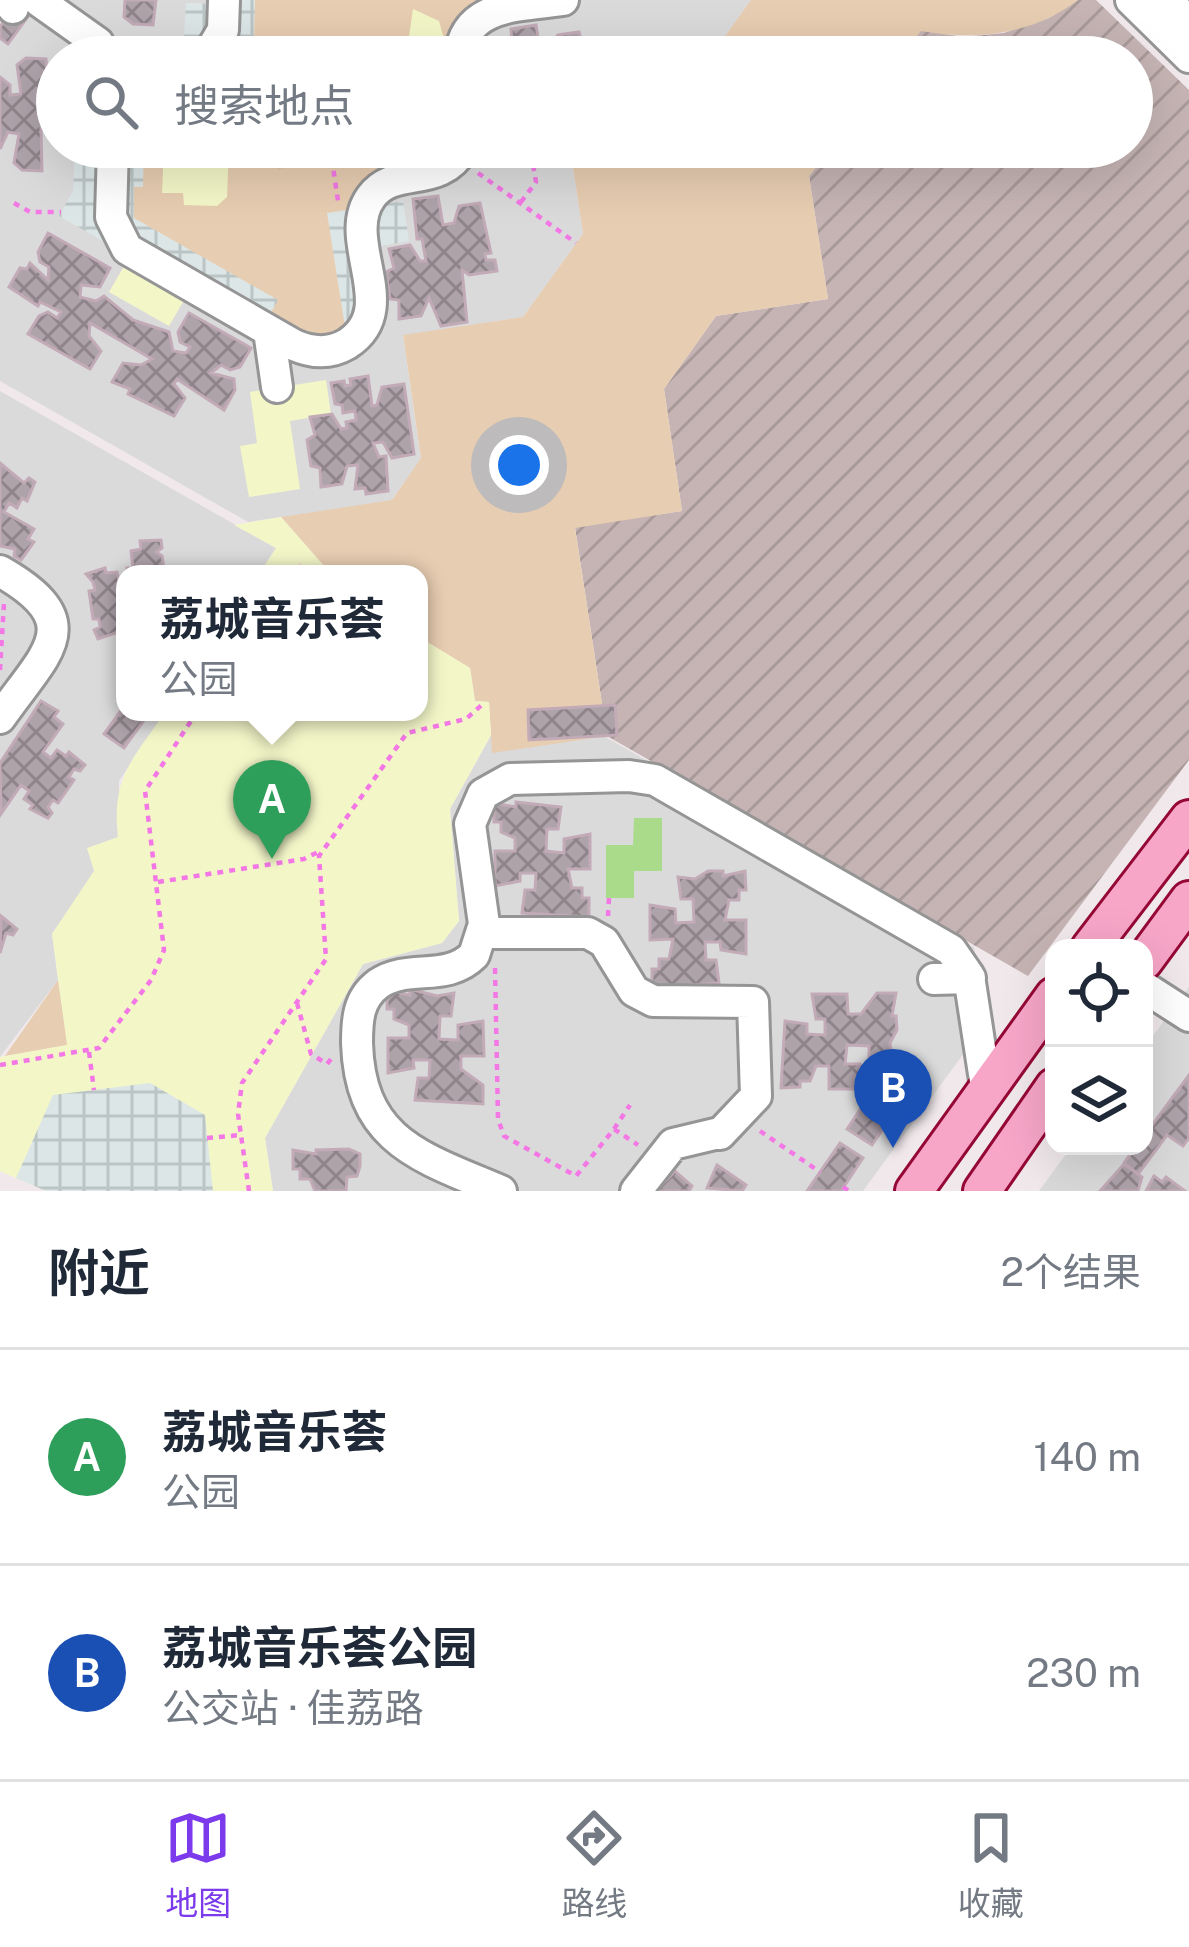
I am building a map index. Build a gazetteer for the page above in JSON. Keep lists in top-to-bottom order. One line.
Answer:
{"page":{"search":"搜索地点","popup":["荔城音乐荟","公园"],"pins":["A","B"],"heading":["附近","2个结果"],"list":[{"mark":"A","name":"荔城音乐荟","note":"公园","value":"140 m"},{"mark":"B","name":"荔城音乐荟公园","note":"公交站 · 佳荔路","value":"230 m"}],"nav":["地图","路线","收藏"]}}
